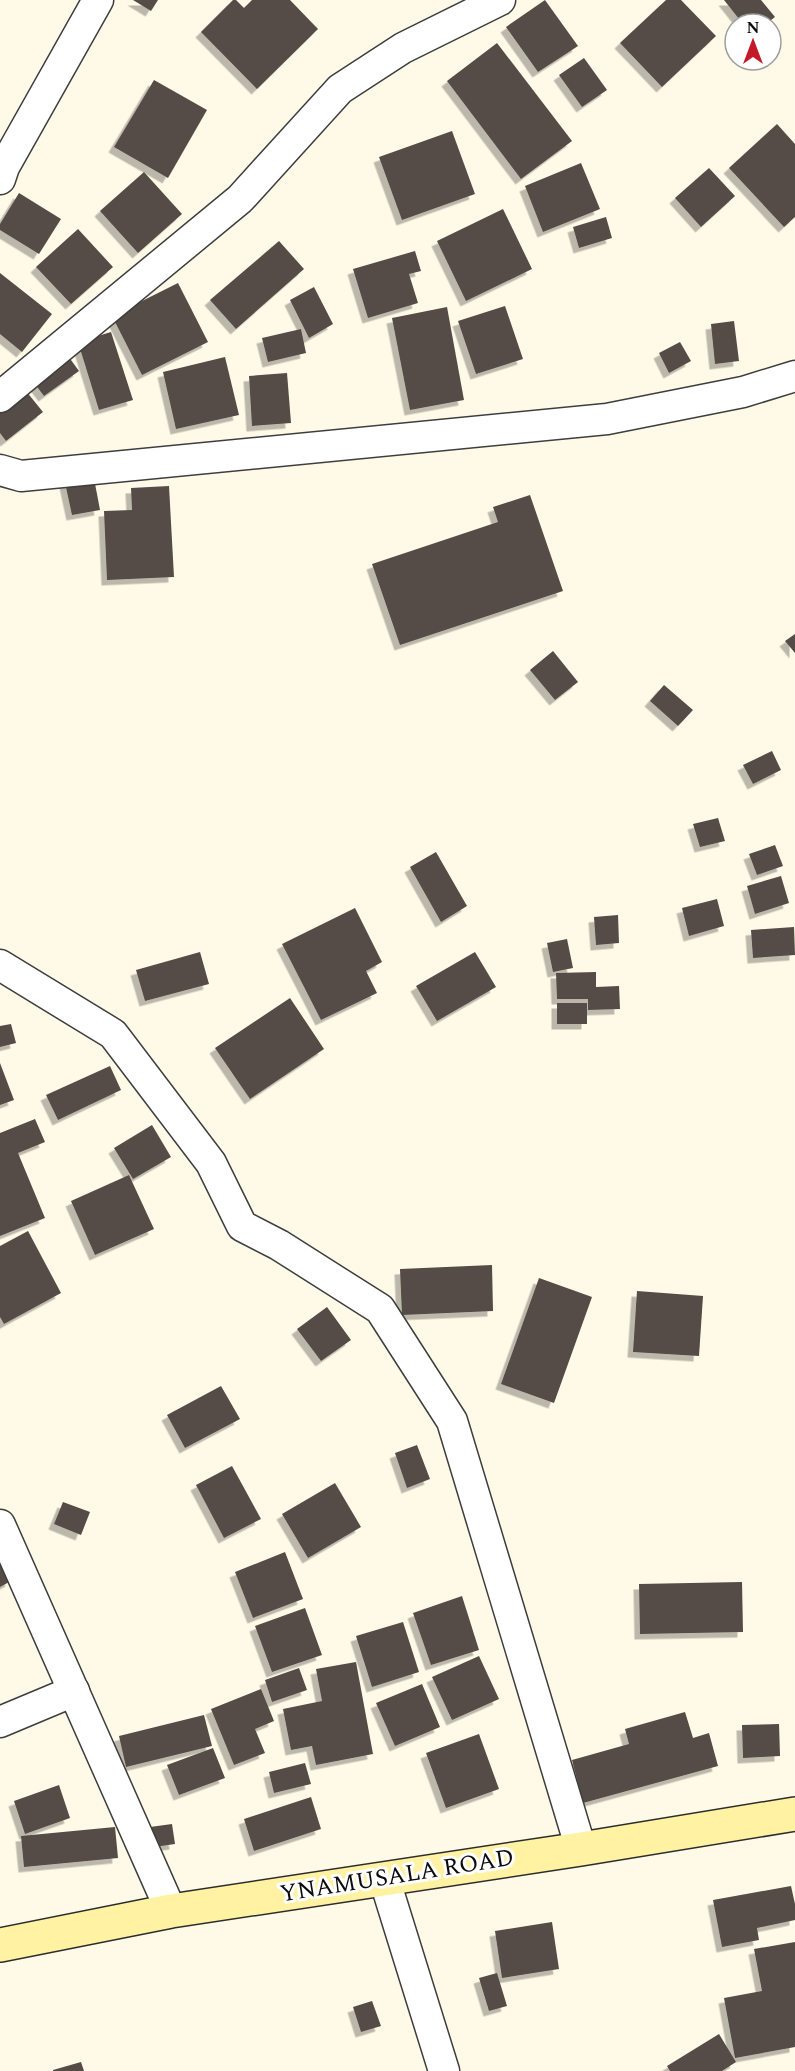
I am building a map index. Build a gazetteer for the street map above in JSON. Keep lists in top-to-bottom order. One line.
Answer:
{"streets":{"main road":["YNAMUSALA ROAD"]},"north":"top"}
